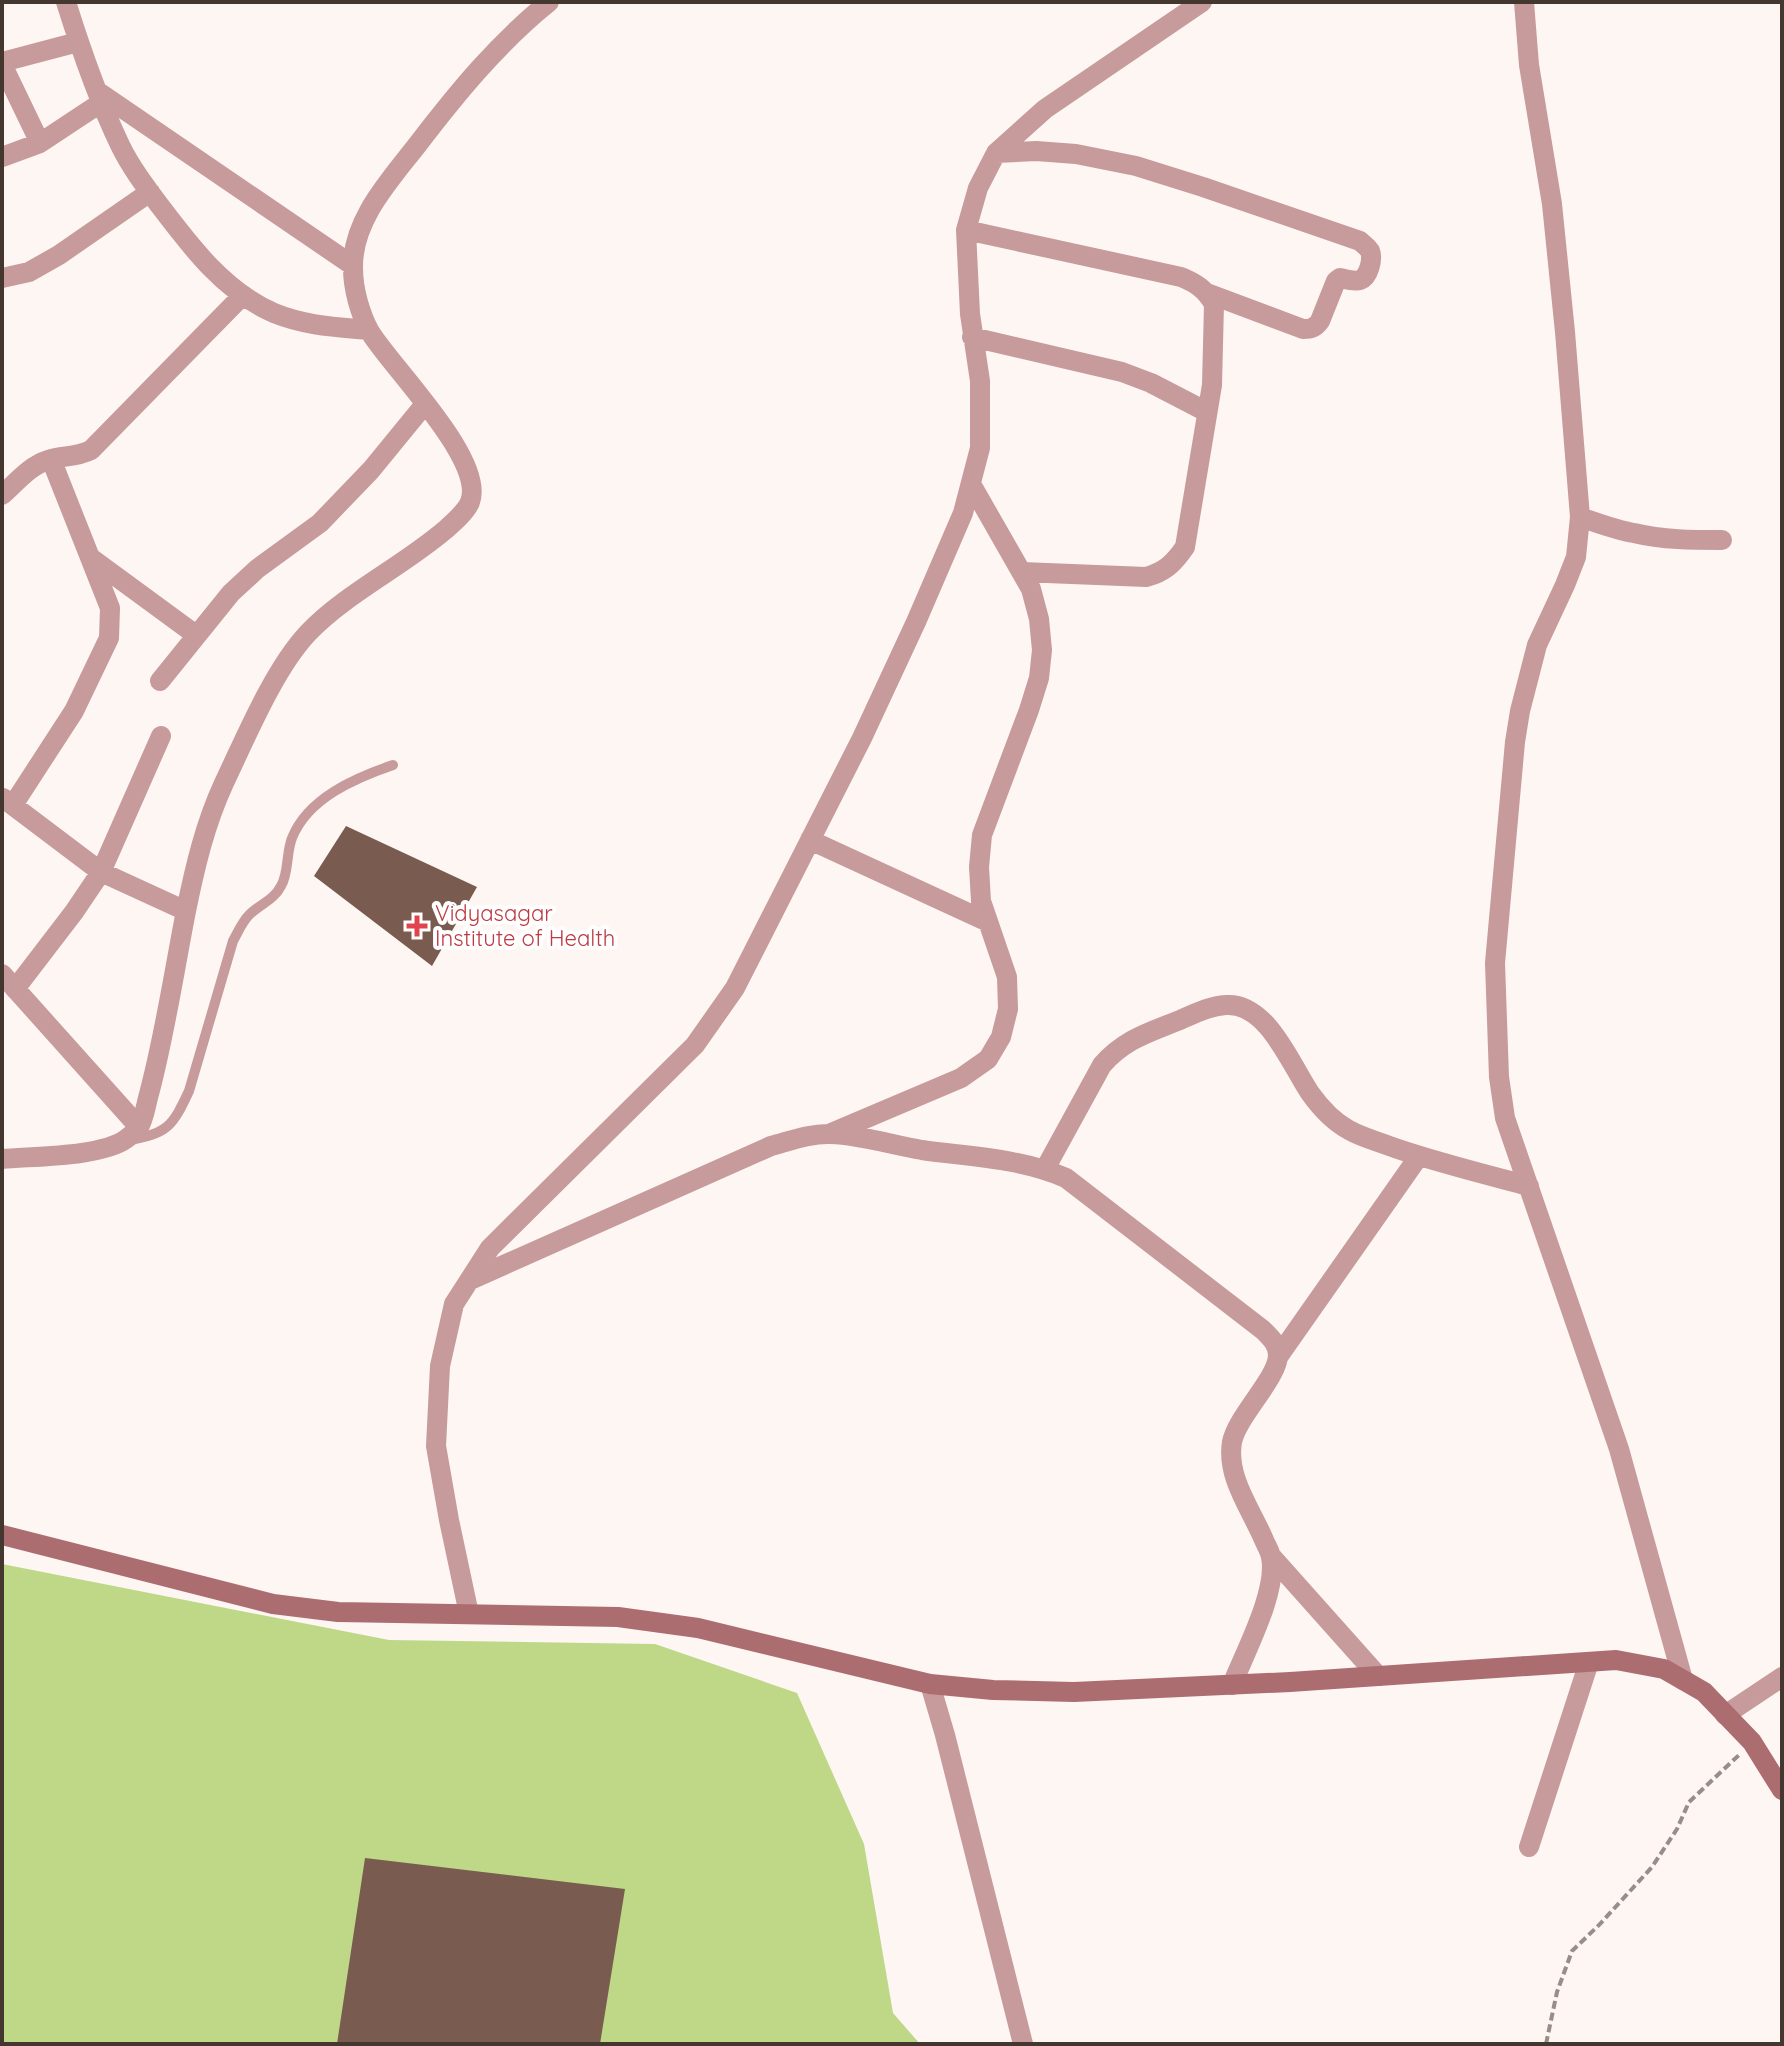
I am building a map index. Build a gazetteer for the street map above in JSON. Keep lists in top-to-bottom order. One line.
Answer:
{"places":{"health":["Vidyasagar Institute of Health"]}}
